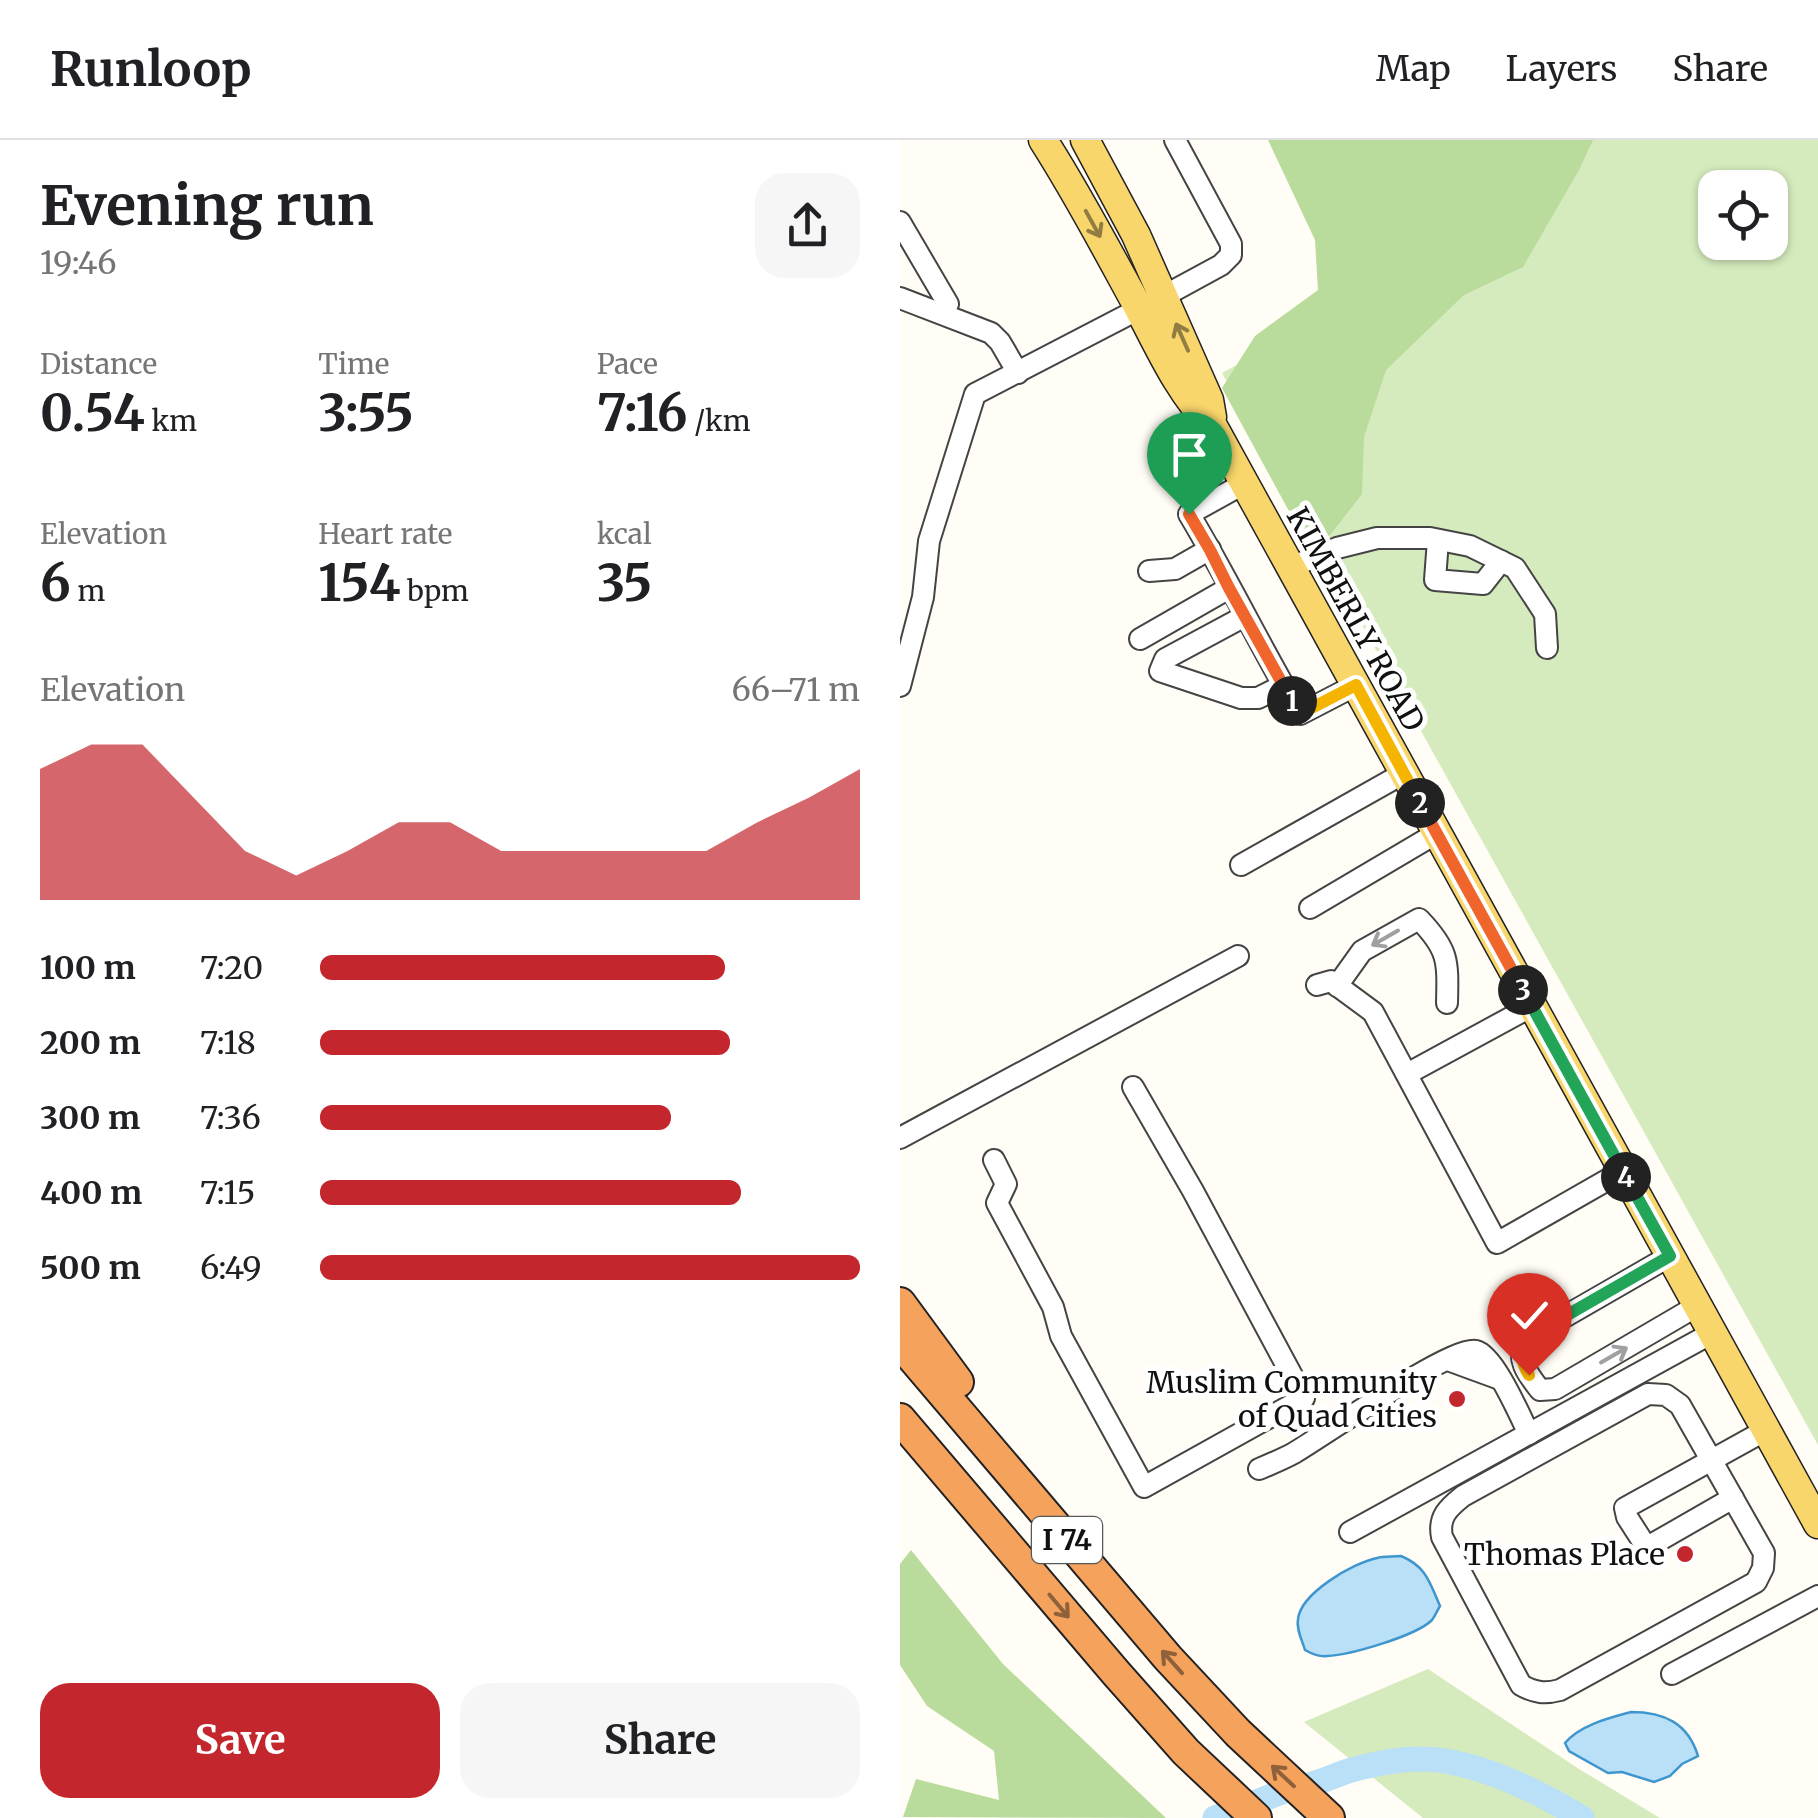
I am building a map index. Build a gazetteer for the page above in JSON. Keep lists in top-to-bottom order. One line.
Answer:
{"streets":{"highway":["I 74"],"main road":["KIMBERLY ROAD"]},"places":["Muslim Community of Quad Cities","Thomas Place"],"page":{"header":"Runloop","nav":["Map","Layers","Share"],"heading":["Evening run","19:46"],"stats":[["Distance","0.54 km"],["Time","3:55"],["Pace","7:16 /km"],["Elevation","6 m"],["Heart rate","154 bpm"],["kcal","35"]],"chart":["Elevation","66–71 m"],"pins":["1","2","3","4"],"list":[{"name":"100 m","note":"7:20"},{"name":"200 m","note":"7:18"},{"name":"300 m","note":"7:36"},{"name":"400 m","note":"7:15"},{"name":"500 m","note":"6:49"}],"buttons":["Save","Share"]}}
